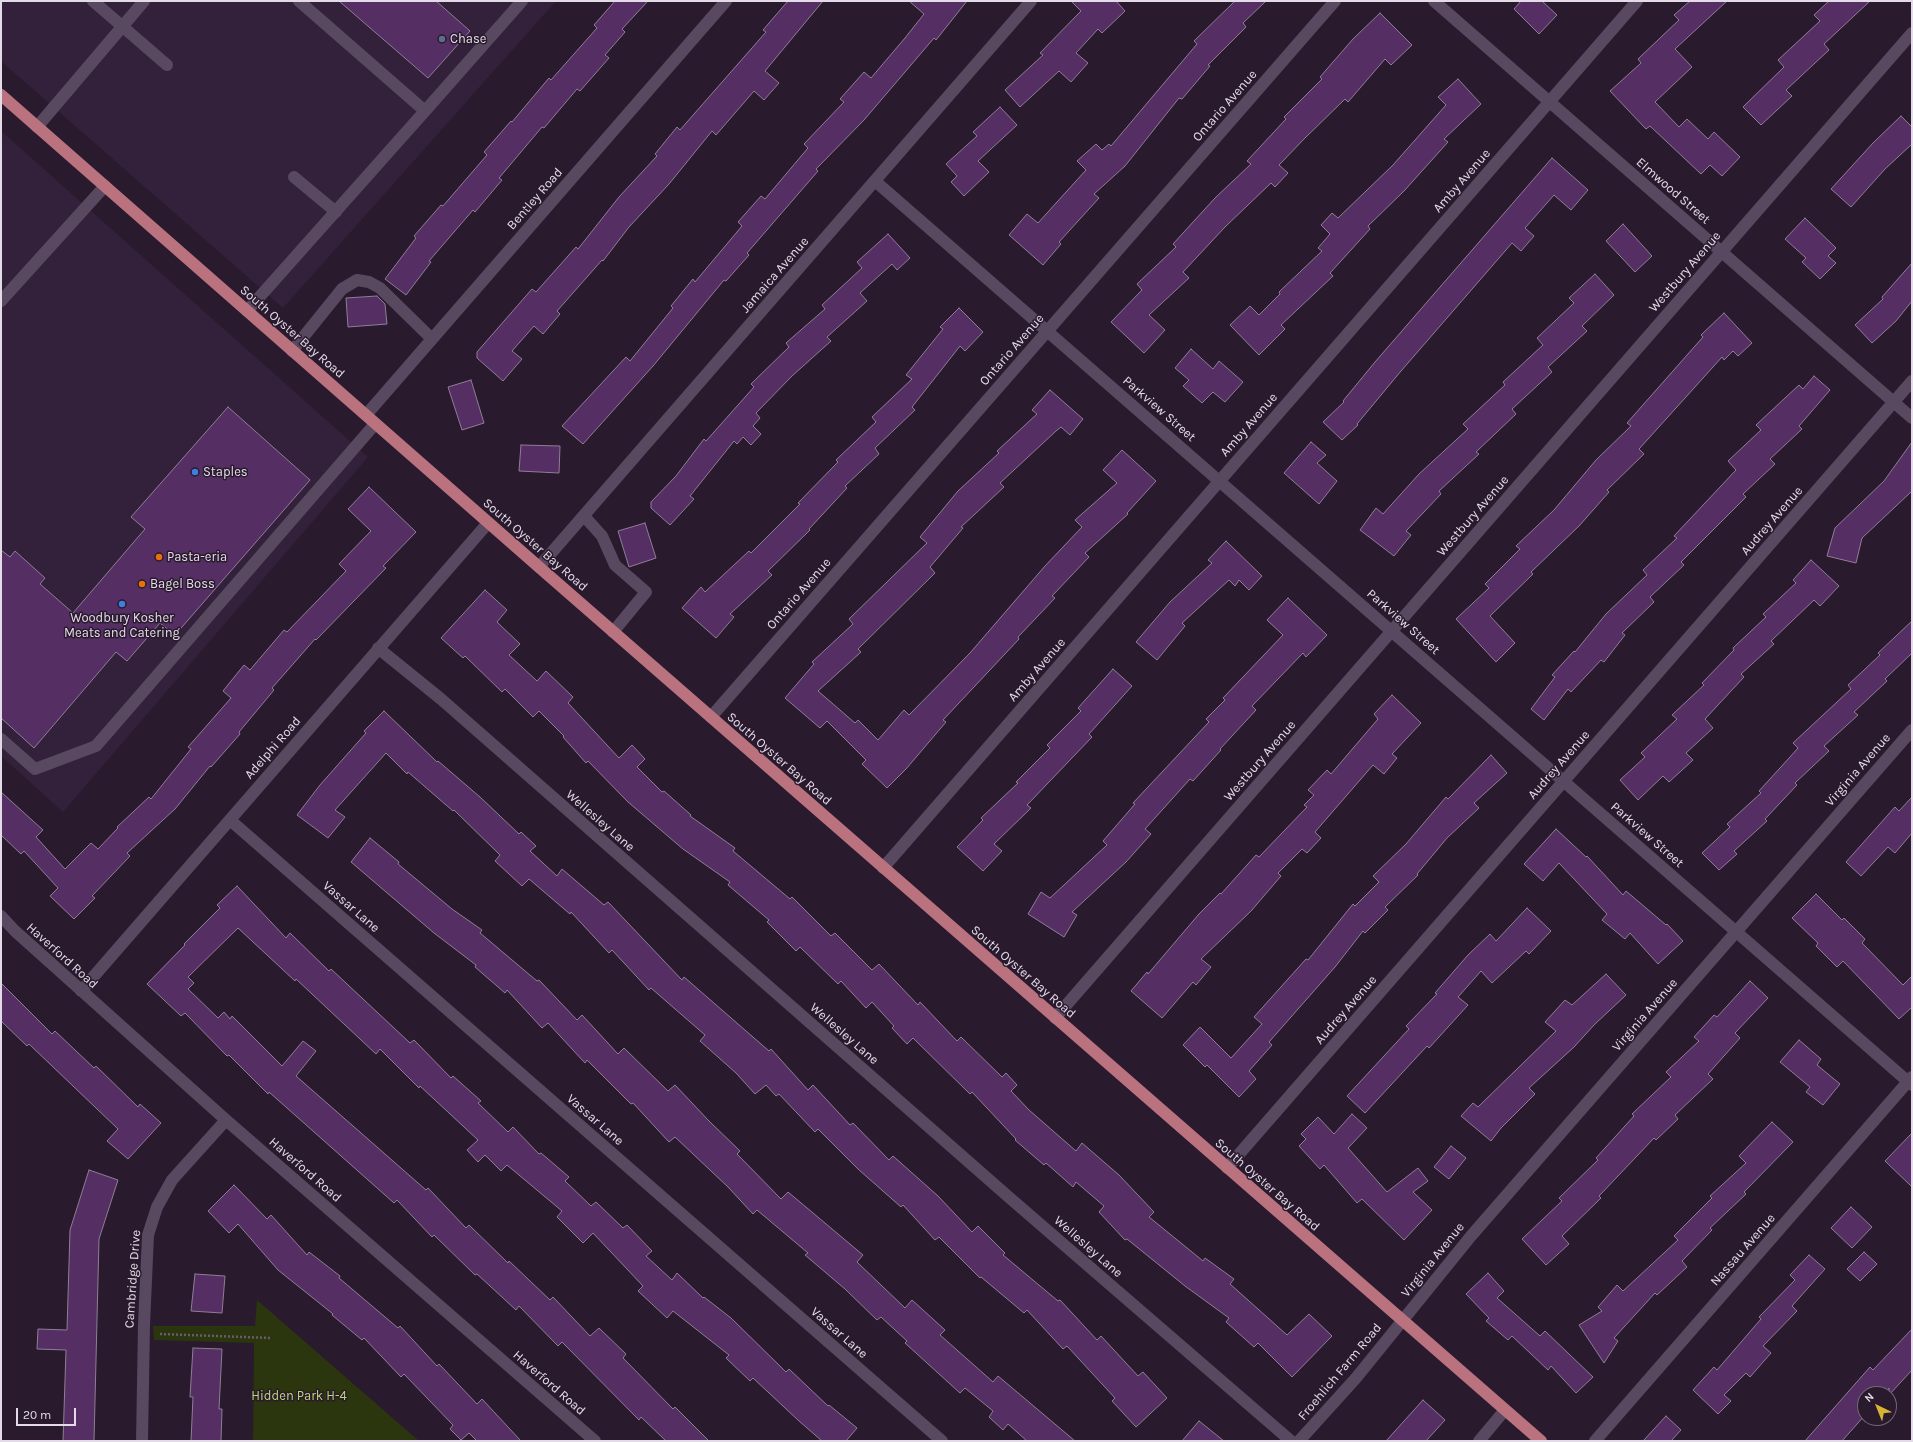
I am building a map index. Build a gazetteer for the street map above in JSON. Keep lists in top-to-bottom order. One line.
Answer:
{"streets":{"main road":["South Oyster Bay Road"],"street":["Ontario Avenue","Amby Avenue","Elmwood Street","Bentley Road","Westbury Avenue","Jamaica Avenue","Parkview Street","Audrey Avenue","Adelphi Road","Virginia Avenue","Wellesley Lane","Vassar Lane","Haverford Road","Nassau Avenue","Cambridge Drive","Froehlich Farm Road"]},"crossings":[["Ontario Avenue","South Oyster Bay Road"],["Ontario Avenue","Parkview Street"],["Amby Avenue","Elmwood Street"],["Amby Avenue","South Oyster Bay Road"],["Amby Avenue","Parkview Street"],["Elmwood Street","Westbury Avenue"],["Elmwood Street","Audrey Avenue"],["Bentley Road","South Oyster Bay Road"],["Westbury Avenue","South Oyster Bay Road"],["Westbury Avenue","Parkview Street"],["Jamaica Avenue","South Oyster Bay Road"],["Jamaica Avenue","Parkview Street"],["South Oyster Bay Road","Audrey Avenue"],["South Oyster Bay Road","Adelphi Road"],["South Oyster Bay Road","Virginia Avenue"],["South Oyster Bay Road","Froehlich Farm Road"],["Parkview Street","Audrey Avenue"],["Parkview Street","Virginia Avenue"],["Parkview Street","Nassau Avenue"],["Adelphi Road","Wellesley Lane"],["Adelphi Road","Vassar Lane"],["Adelphi Road","Haverford Road"],["Virginia Avenue","Froehlich Farm Road"],["Haverford Road","Cambridge Drive"]],"parks":["Hidden Park H-4"],"places":["Chase","Staples","Pasta-eria","Bagel Boss","Woodbury Kosher Meats and Catering"],"scale_bar":"20 m","north":"top left"}
